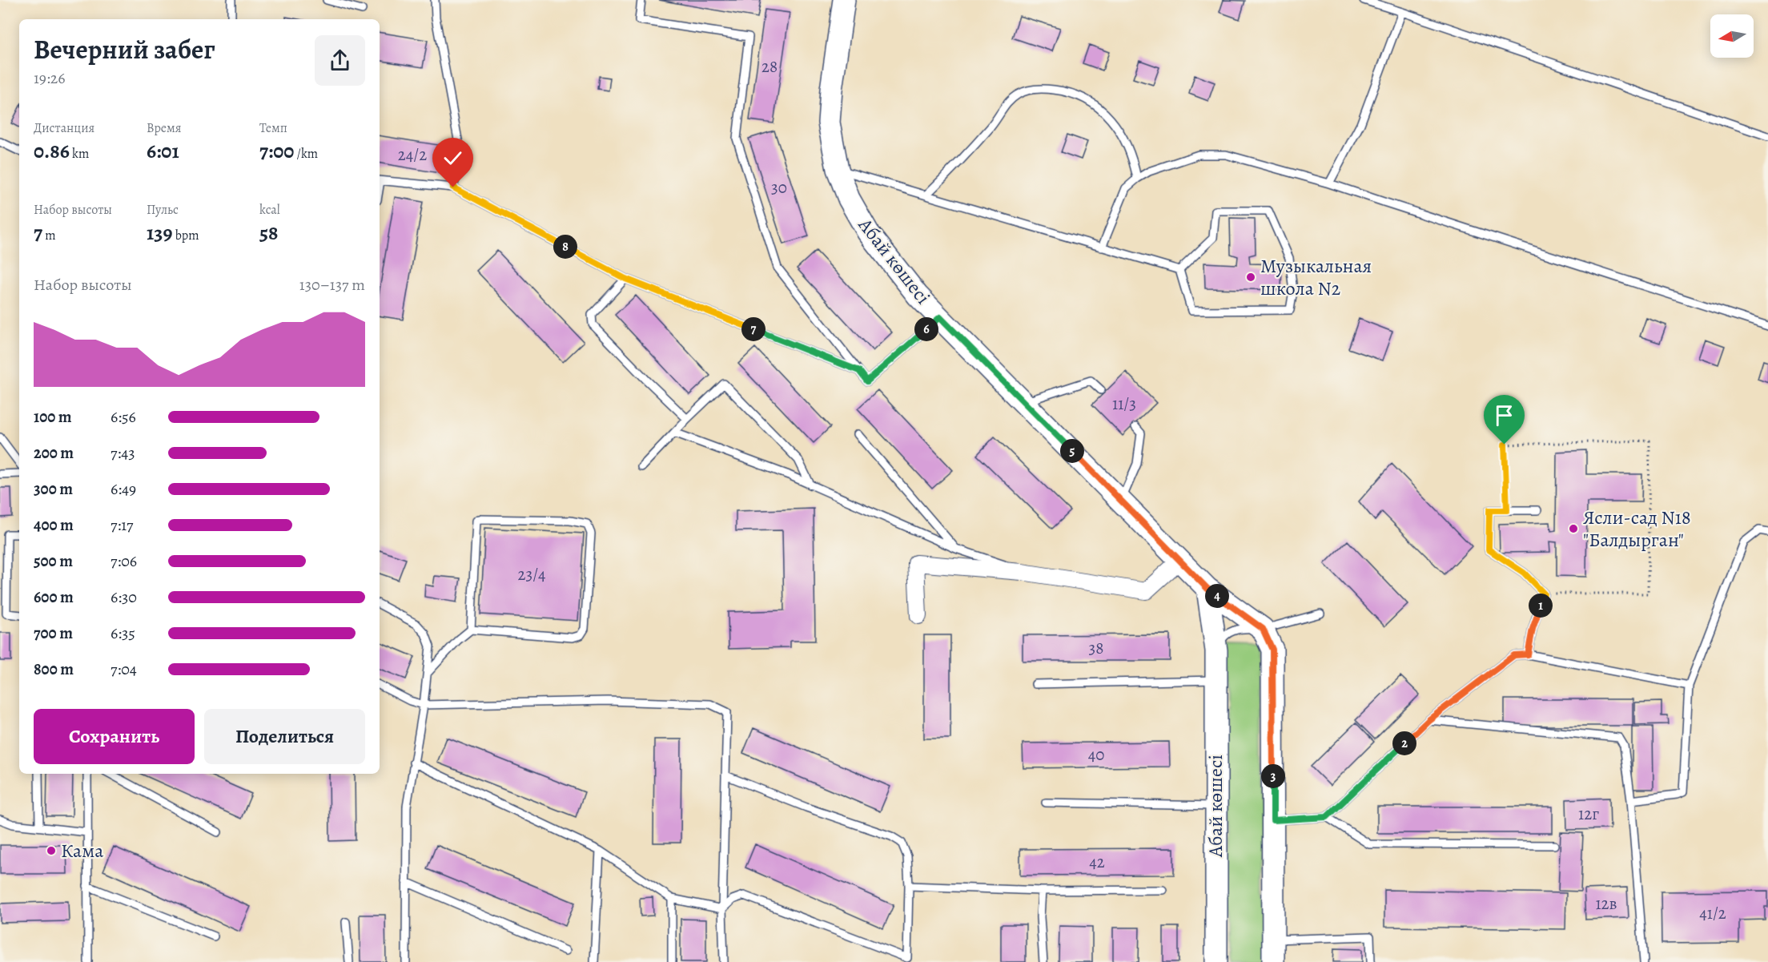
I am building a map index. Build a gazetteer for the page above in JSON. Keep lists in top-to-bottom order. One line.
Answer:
{"streets":{"street":["Абай көшесі"]},"places":["Музыкальная школа N2","Ясли-сад N18 \"Балдырган\"","Кама"],"house_numbers":["28","24/2","30","11/3","23/4","38","40","12г","42","12в","41/2"],"north":"left","page":{"heading":["Вечерний забег","19:26"],"stats":[["Дистанция","0.86 km"],["Время","6:01"],["Темп","7:00 /km"],["Набор высоты","7 m"],["Пульс","139 bpm"],["kcal","58"]],"pins":["8","6","7","5","4","1","2","3"],"chart":["Набор высоты","130–137 m"],"list":[{"name":"100 m","note":"6:56"},{"name":"200 m","note":"7:43"},{"name":"300 m","note":"6:49"},{"name":"400 m","note":"7:17"},{"name":"500 m","note":"7:06"},{"name":"600 m","note":"6:30"},{"name":"700 m","note":"6:35"},{"name":"800 m","note":"7:04"}],"buttons":["Сохранить","Поделиться"]}}
